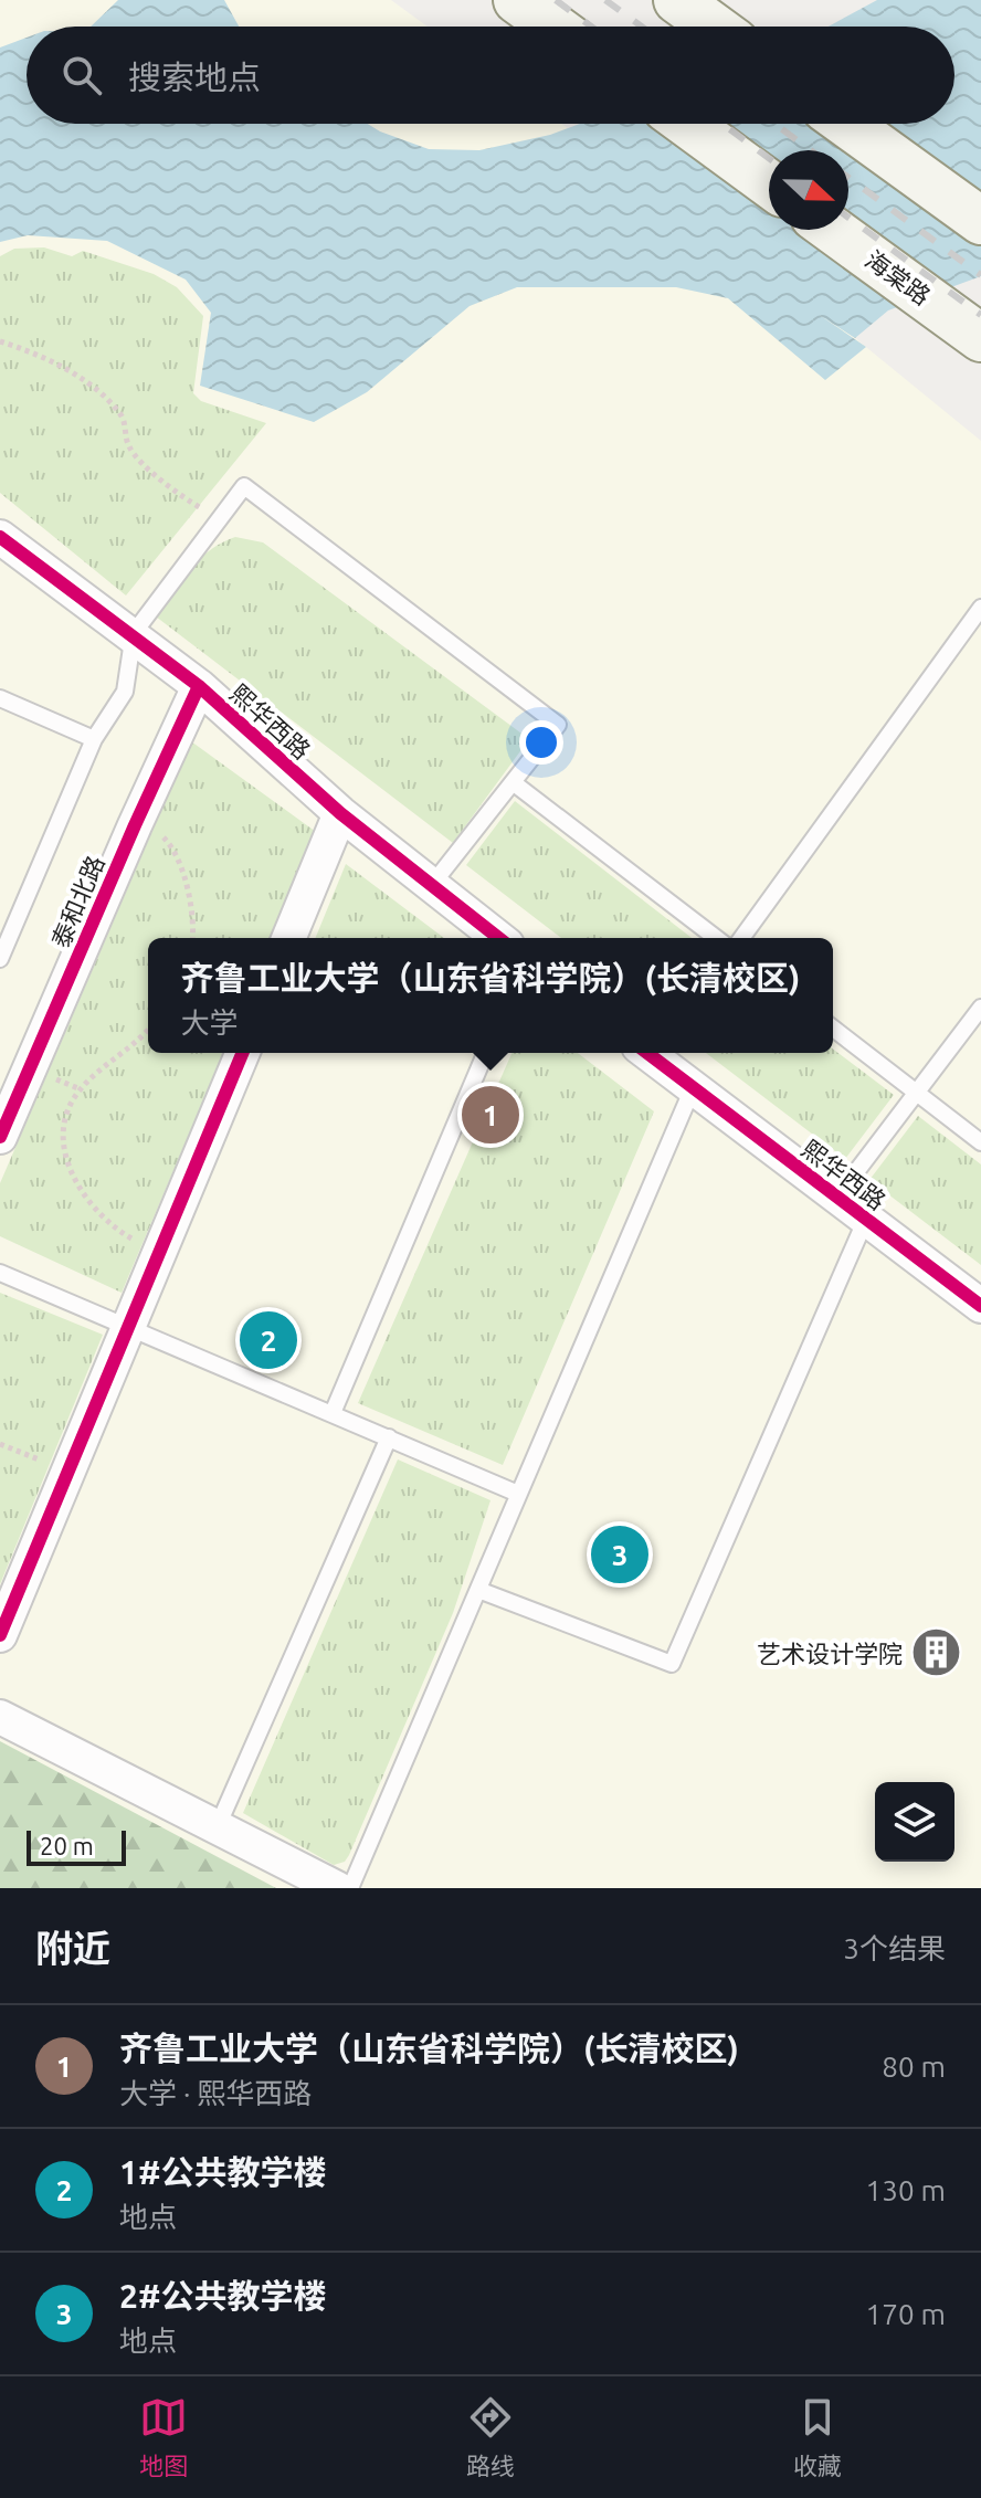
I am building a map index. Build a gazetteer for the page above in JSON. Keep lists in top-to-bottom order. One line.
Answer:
{"streets":{"main road":["海棠路"],"street":["熙华西路","泰和北路"]},"crossings":[["熙华西路","泰和北路"]],"places":{"building":["艺术设计学院"]},"scale_bar":"20 m","north":"right","page":{"search":"搜索地点","popup":["齐鲁工业大学（山东省科学院）(长清校区)","大学"],"pins":["1","2","3"],"scale":"20 m","heading":["附近","3个结果"],"list":[{"mark":"1","name":"齐鲁工业大学（山东省科学院）(长清校区)","note":"大学 · 熙华西路","value":"80 m"},{"mark":"2","name":"1#公共教学楼","note":"地点","value":"130 m"},{"mark":"3","name":"2#公共教学楼","note":"地点","value":"170 m"}],"nav":["地图","路线","收藏"]}}
